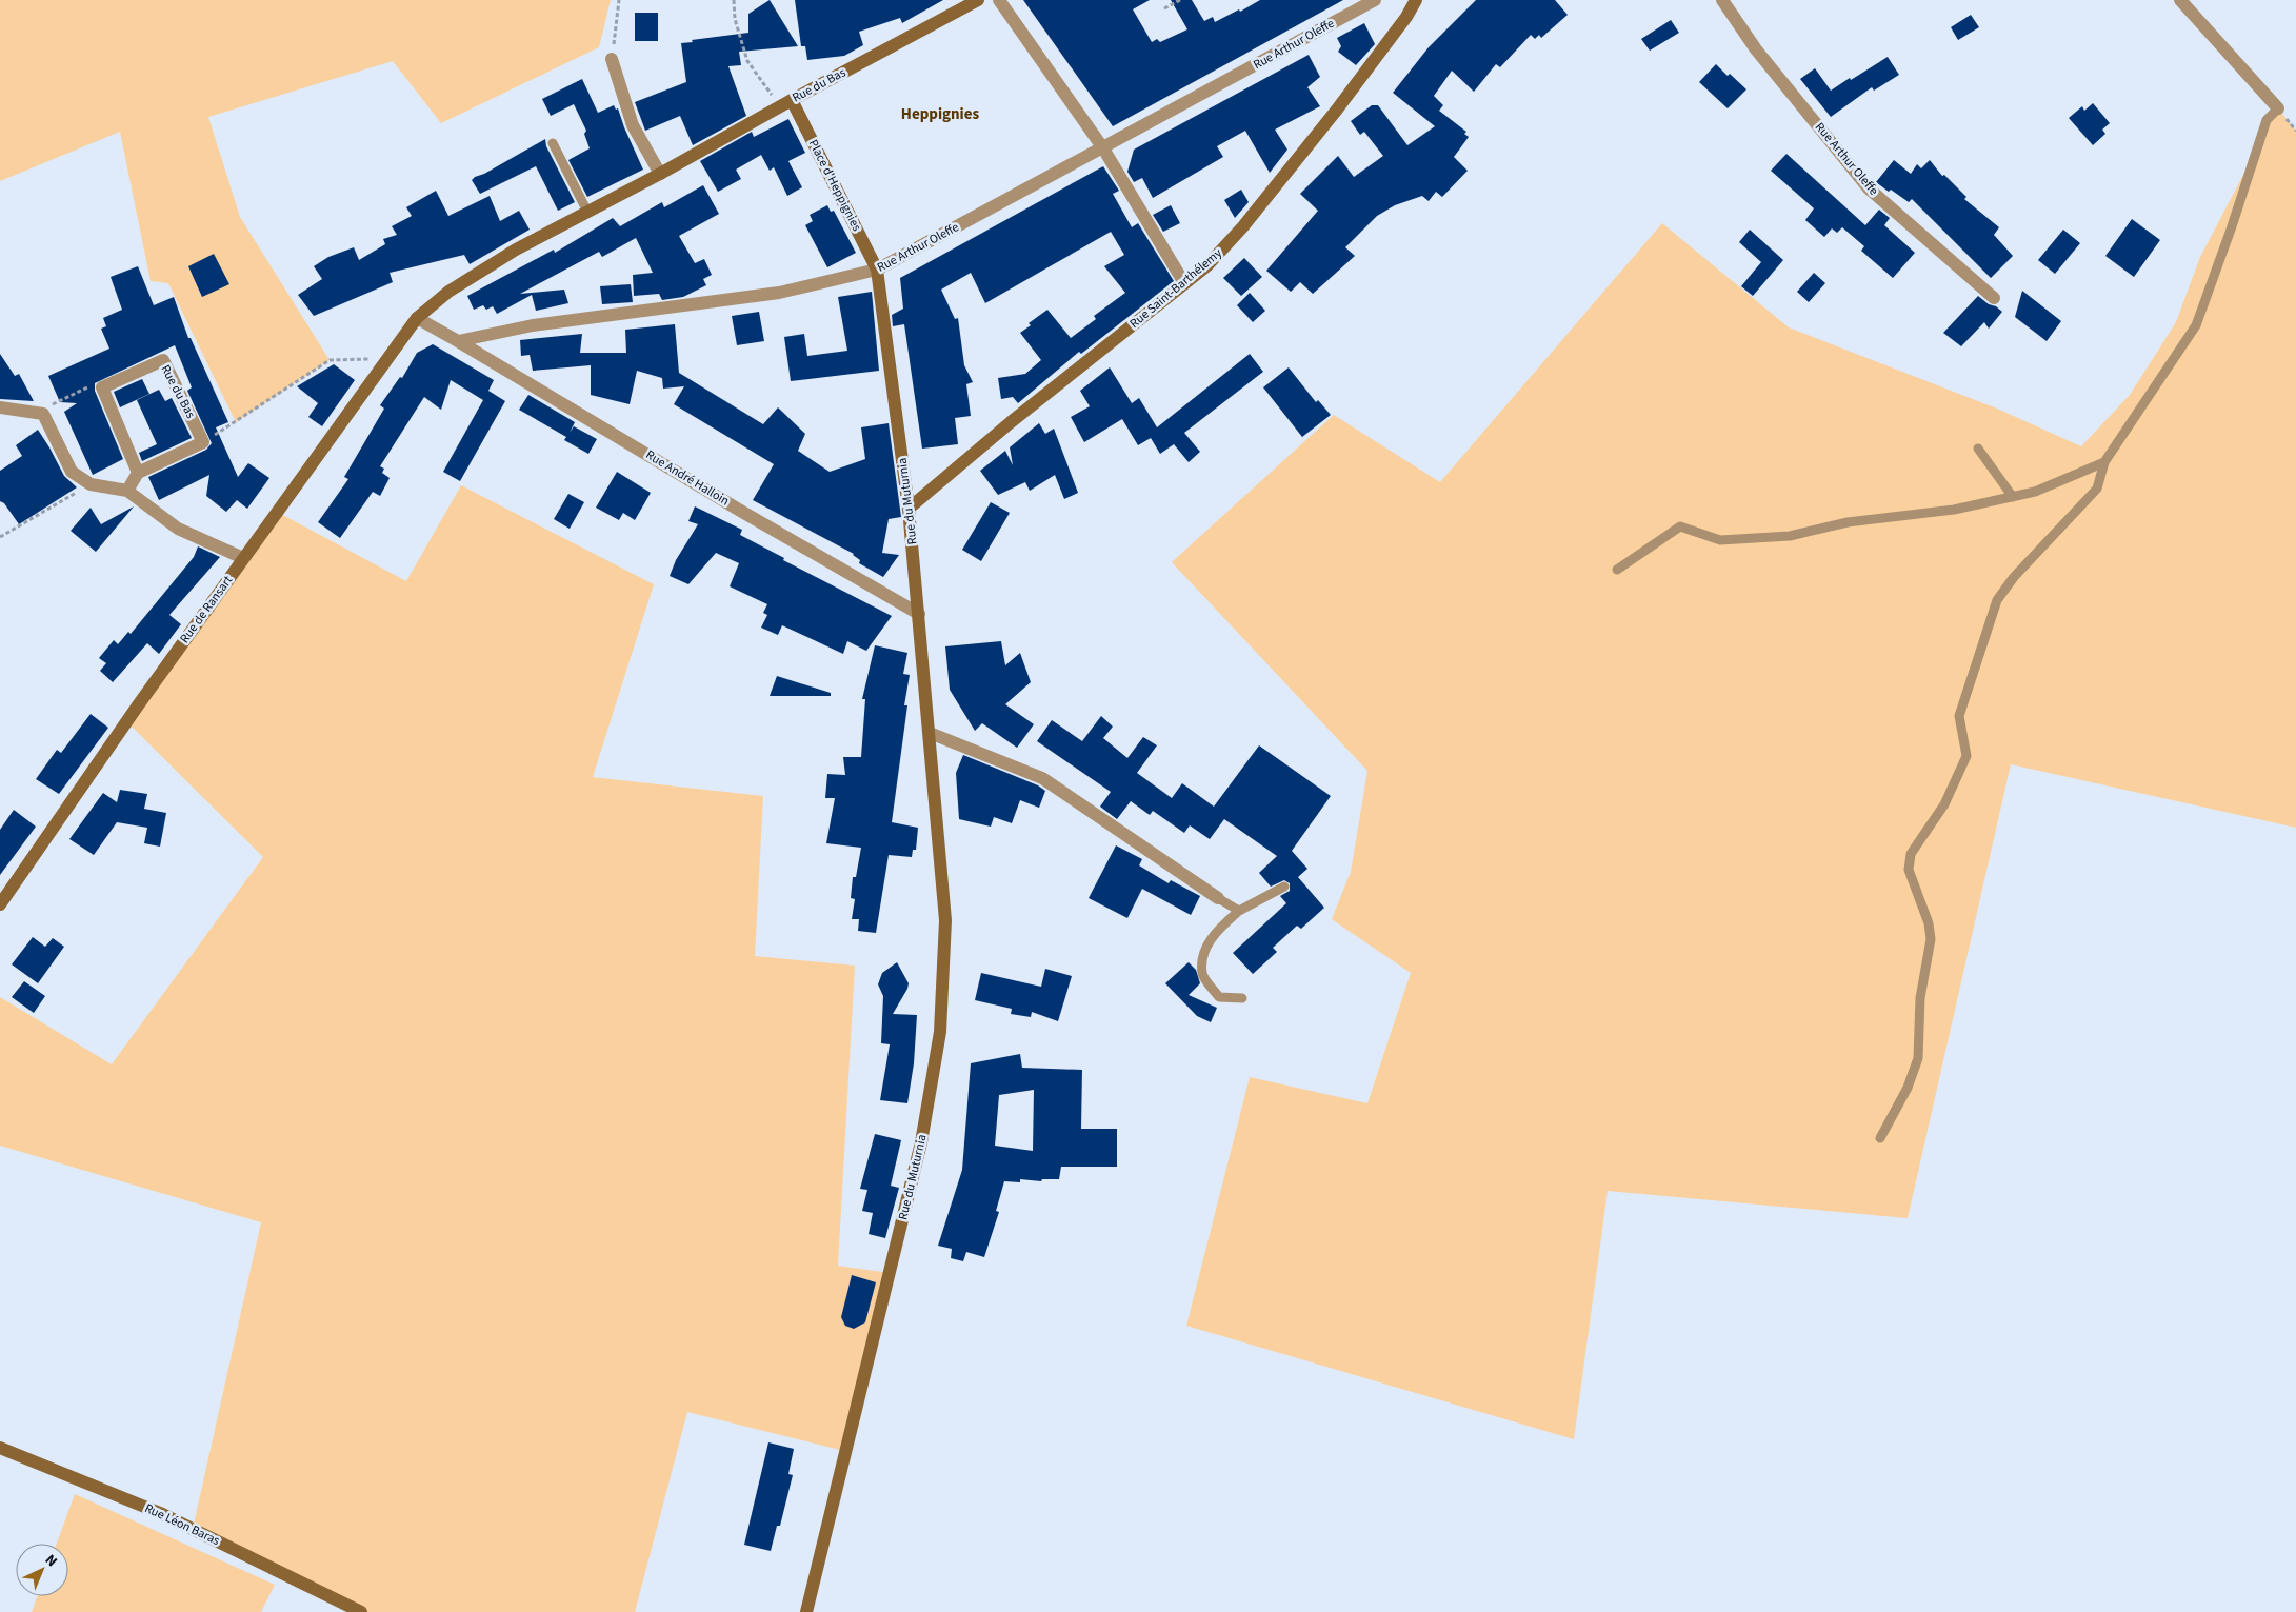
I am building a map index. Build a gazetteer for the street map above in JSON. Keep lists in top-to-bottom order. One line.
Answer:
{"streets":{"street":["Rue Arthur Oleffe","Rue du Bas","Place d'Heppignies","Rue Saint-Barthélemy","Rue André Halloin","Rue du Muturnia","Rue de Ransart","Rue Léon Baras"]},"crossings":[["Rue Arthur Oleffe","Place d'Heppignies"],["Rue Arthur Oleffe","Rue André Halloin"],["Rue Arthur Oleffe","Rue du Muturnia"],["Rue du Bas","Place d'Heppignies"],["Rue du Bas","Rue de Ransart"],["Place d'Heppignies","Rue du Muturnia"],["Rue Saint-Barthélemy","Rue du Muturnia"],["Rue André Halloin","Rue du Muturnia"]],"districts":["Heppignies"],"north":"top right"}
